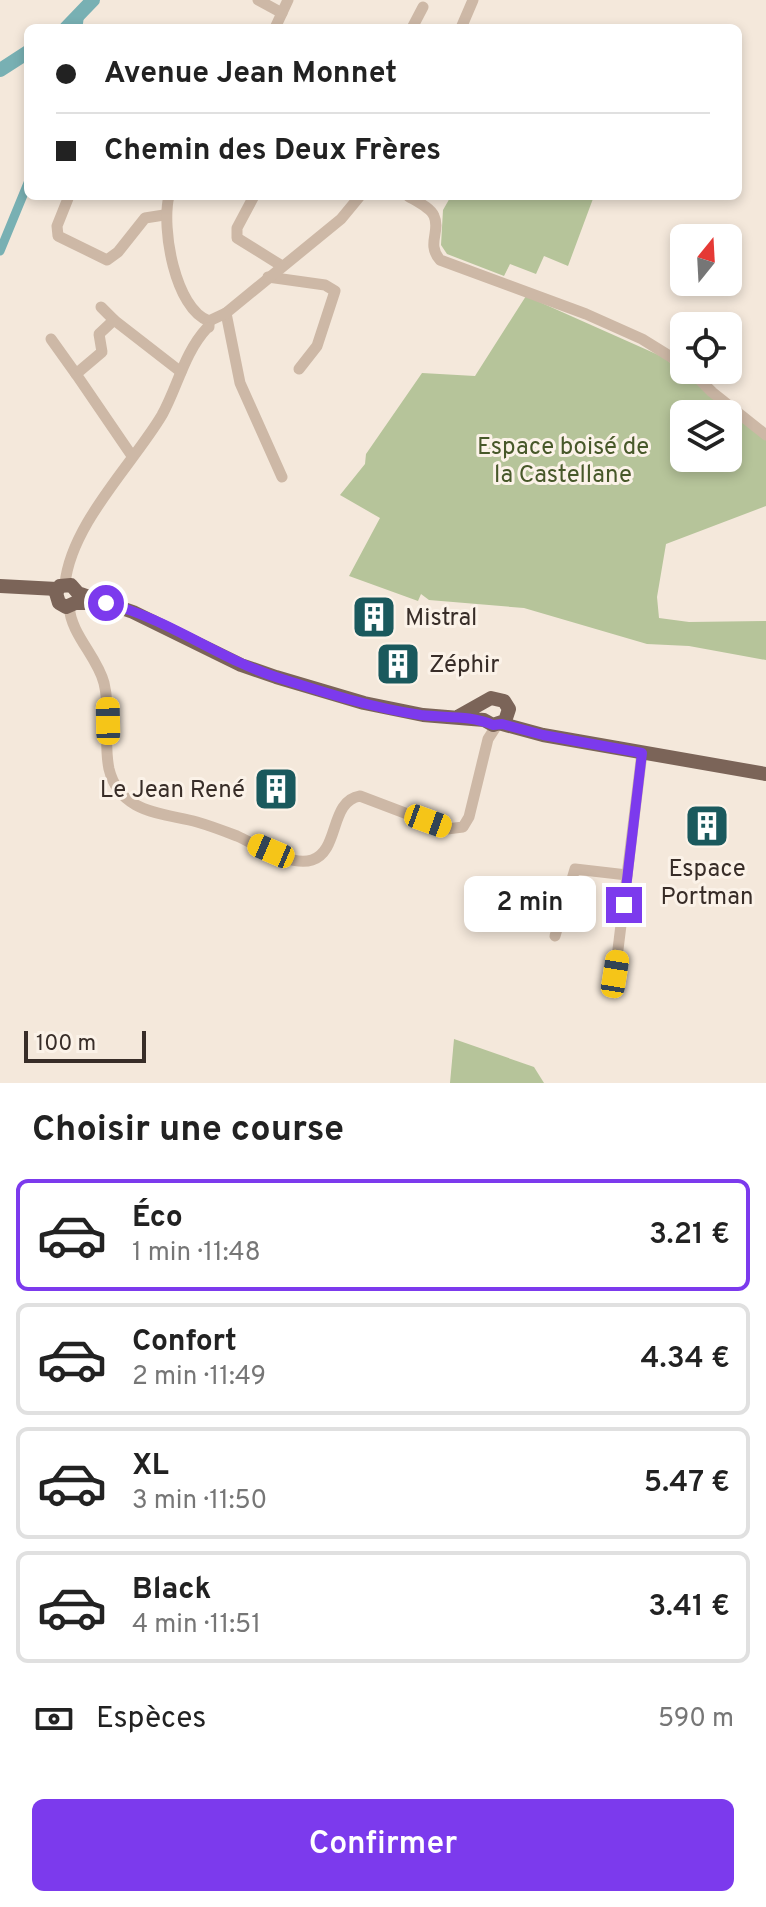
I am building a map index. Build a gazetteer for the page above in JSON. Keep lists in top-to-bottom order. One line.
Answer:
{"parks":["Espace boisé de la Castellane"],"places":{"building":["Mistral","Zéphir","Le Jean René","Espace Portman"]},"scale_bar":"100 m","north":"top","page":{"banner":["Avenue Jean Monnet","Chemin des Deux Frères"],"bubble":"2 min","scale":"100 m","heading":"Choisir une course","list":[{"name":"Éco","note":"1 min · 11:48","value":"3.21 €"},{"name":"Confort","note":"2 min · 11:49","value":"4.34 €"},{"name":"XL","note":"3 min · 11:50","value":"5.47 €"},{"name":"Black","note":"4 min · 11:51","value":"3.41 €"}],"pay":["Espèces","590 m"],"buttons":"Confirmer"}}
